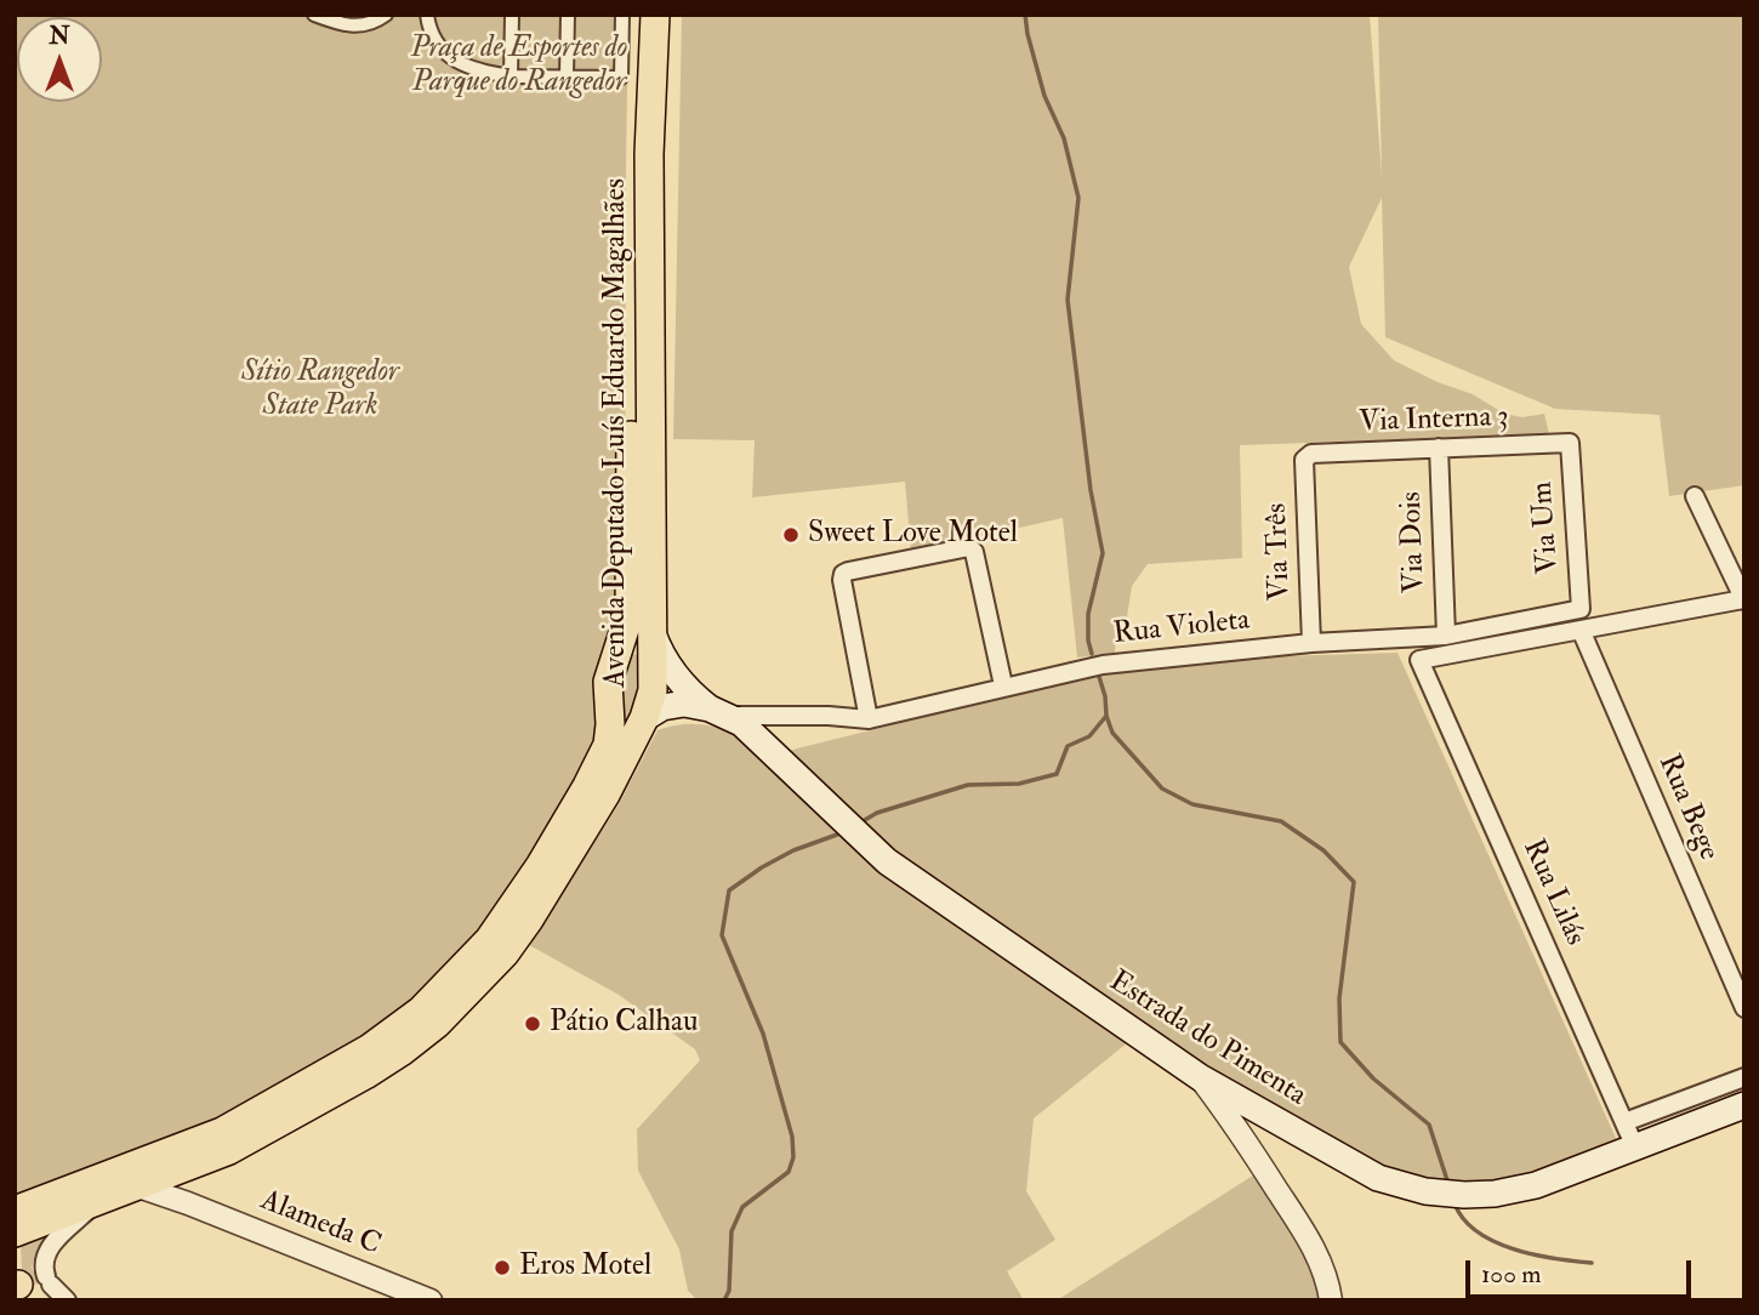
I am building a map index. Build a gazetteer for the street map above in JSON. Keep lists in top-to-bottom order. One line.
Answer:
{"streets":{"main road":["Avenida Deputado Luís Eduardo Magalhães","Estrada do Pimenta"],"street":["Via Interna 3","Via Um","Via Dois","Via Três","Rua Violeta","Rua Bege","Rua Lilás","Alameda C"]},"crossings":[["Via Interna 3","Via Um"],["Via Interna 3","Via Dois"],["Via Interna 3","Via Três"],["Avenida Deputado Luís Eduardo Magalhães","Estrada do Pimenta"],["Avenida Deputado Luís Eduardo Magalhães","Alameda C"],["Via Um","Rua Violeta"],["Via Dois","Rua Violeta"],["Via Três","Rua Violeta"],["Rua Violeta","Estrada do Pimenta"],["Rua Bege","Rua Lilás"],["Rua Lilás","Estrada do Pimenta"]],"parks":["Praça de Esportes do Parque do Rangedor","Sítio Rangedor State Park"],"places":["Sweet Love Motel","Pátio Calhau","Eros Motel"],"scale_bar":"100 m","north":"top"}
